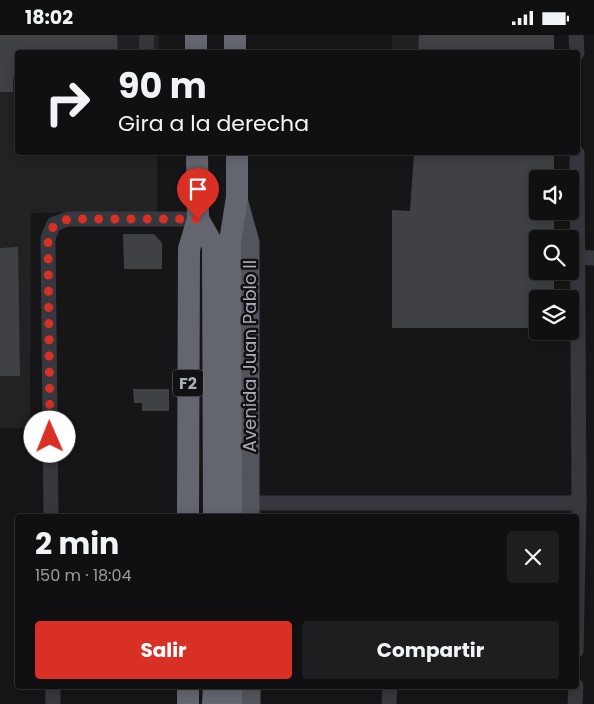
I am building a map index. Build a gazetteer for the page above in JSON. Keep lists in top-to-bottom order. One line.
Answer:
{"streets":{"highway":["Avenida Juan Pablo II","F2"]},"page":{"status":"18:02","turn":["90 m","Gira a la derecha"],"heading":["2 min","150 m · 18:04"],"buttons":["Salir","Compartir"]}}
